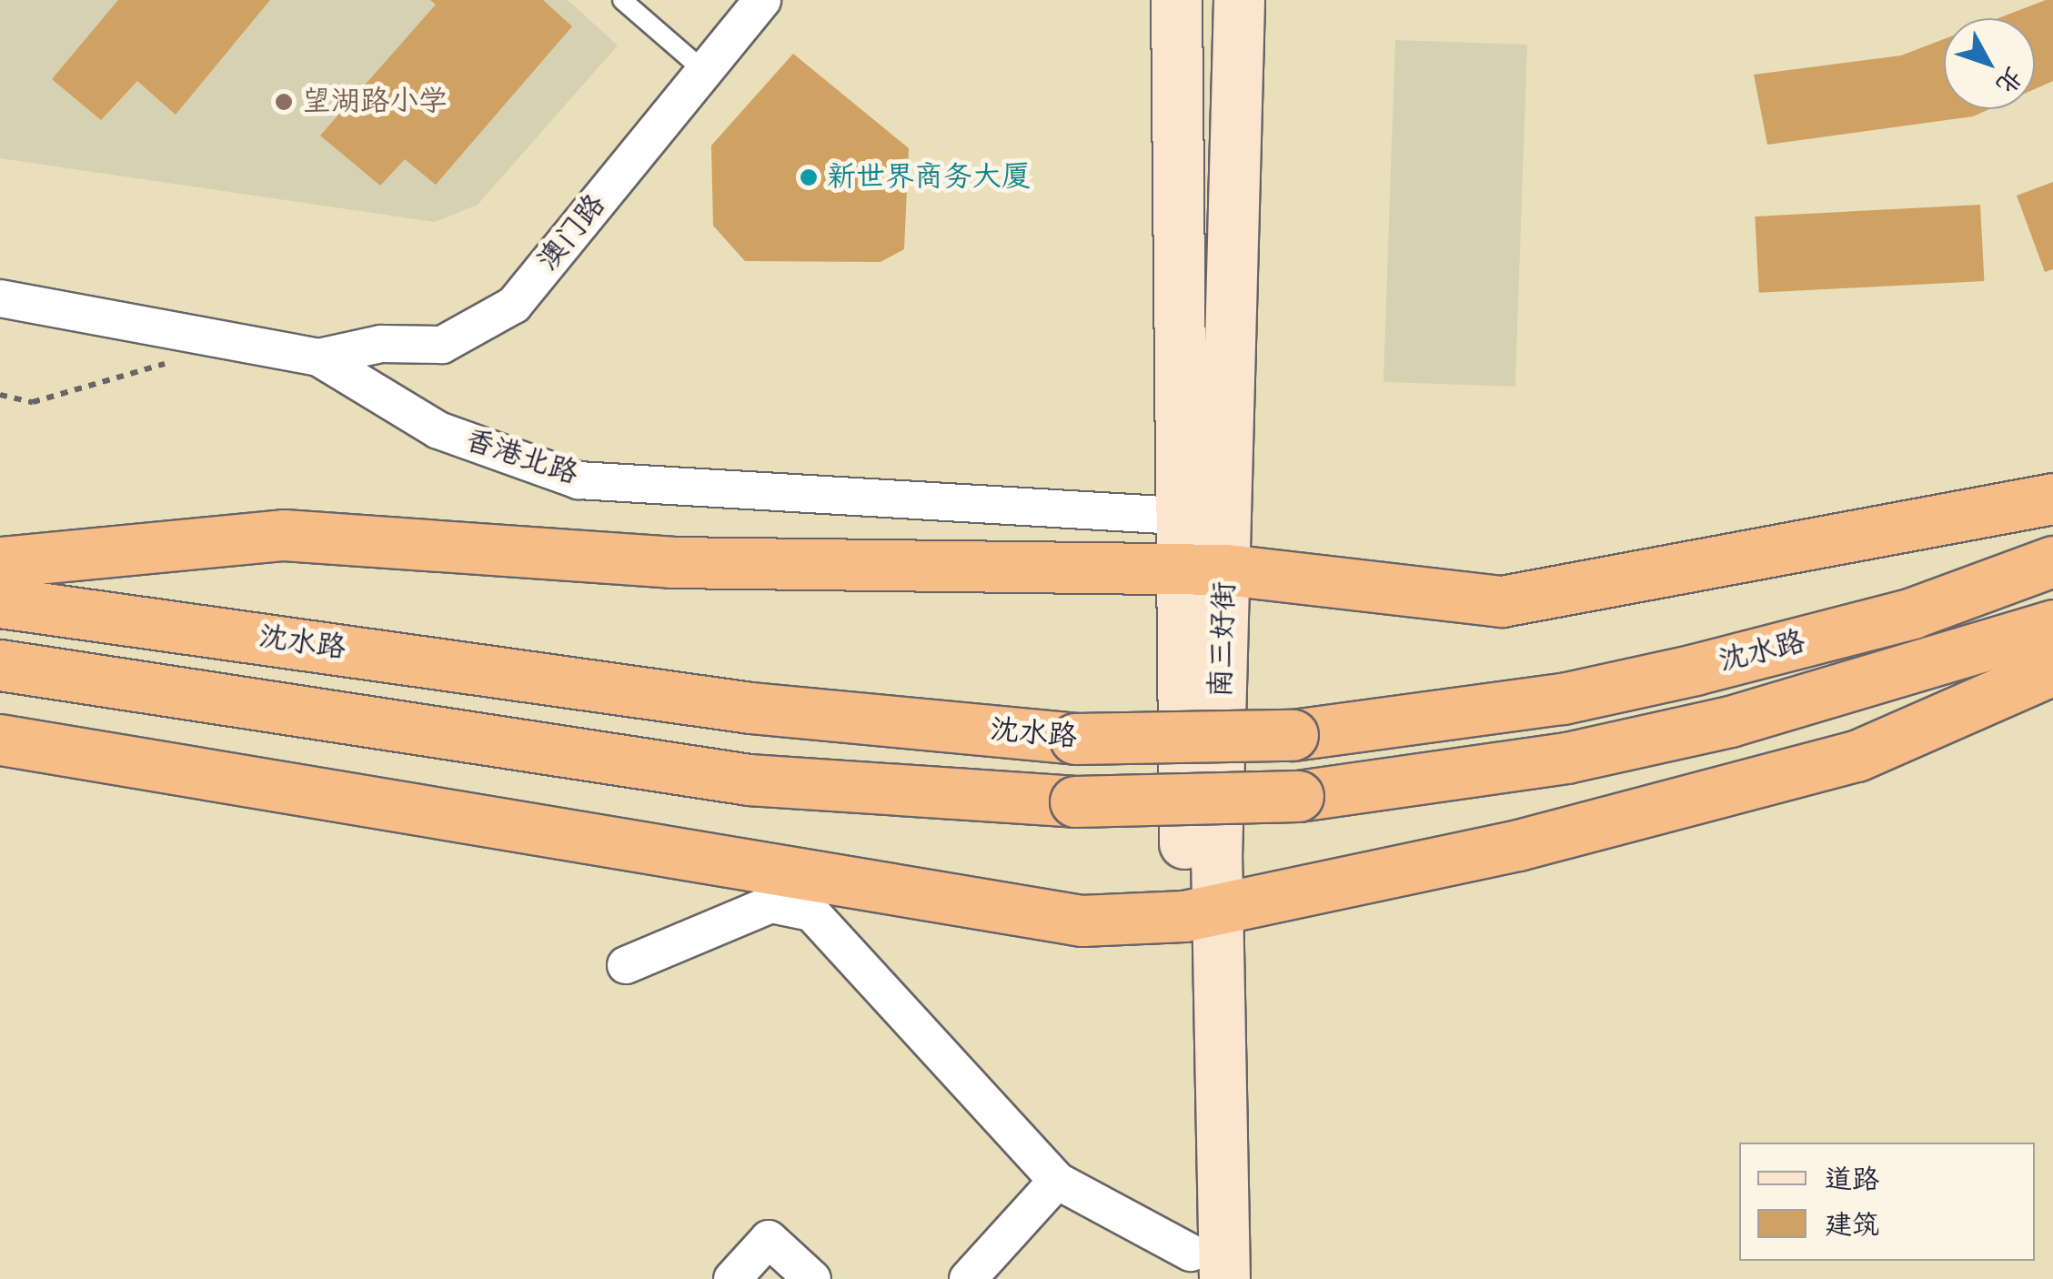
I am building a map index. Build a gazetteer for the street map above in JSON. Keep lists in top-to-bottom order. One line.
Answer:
{"streets":{"highway":["沈水路"],"main road":["南三好街"],"street":["澳门路","香港北路"]},"crossings":[["澳门路","香港北路"]],"places":["望湖路小学","新世界商务大厦"],"legend":["道路","建筑"],"north":"bottom right"}
